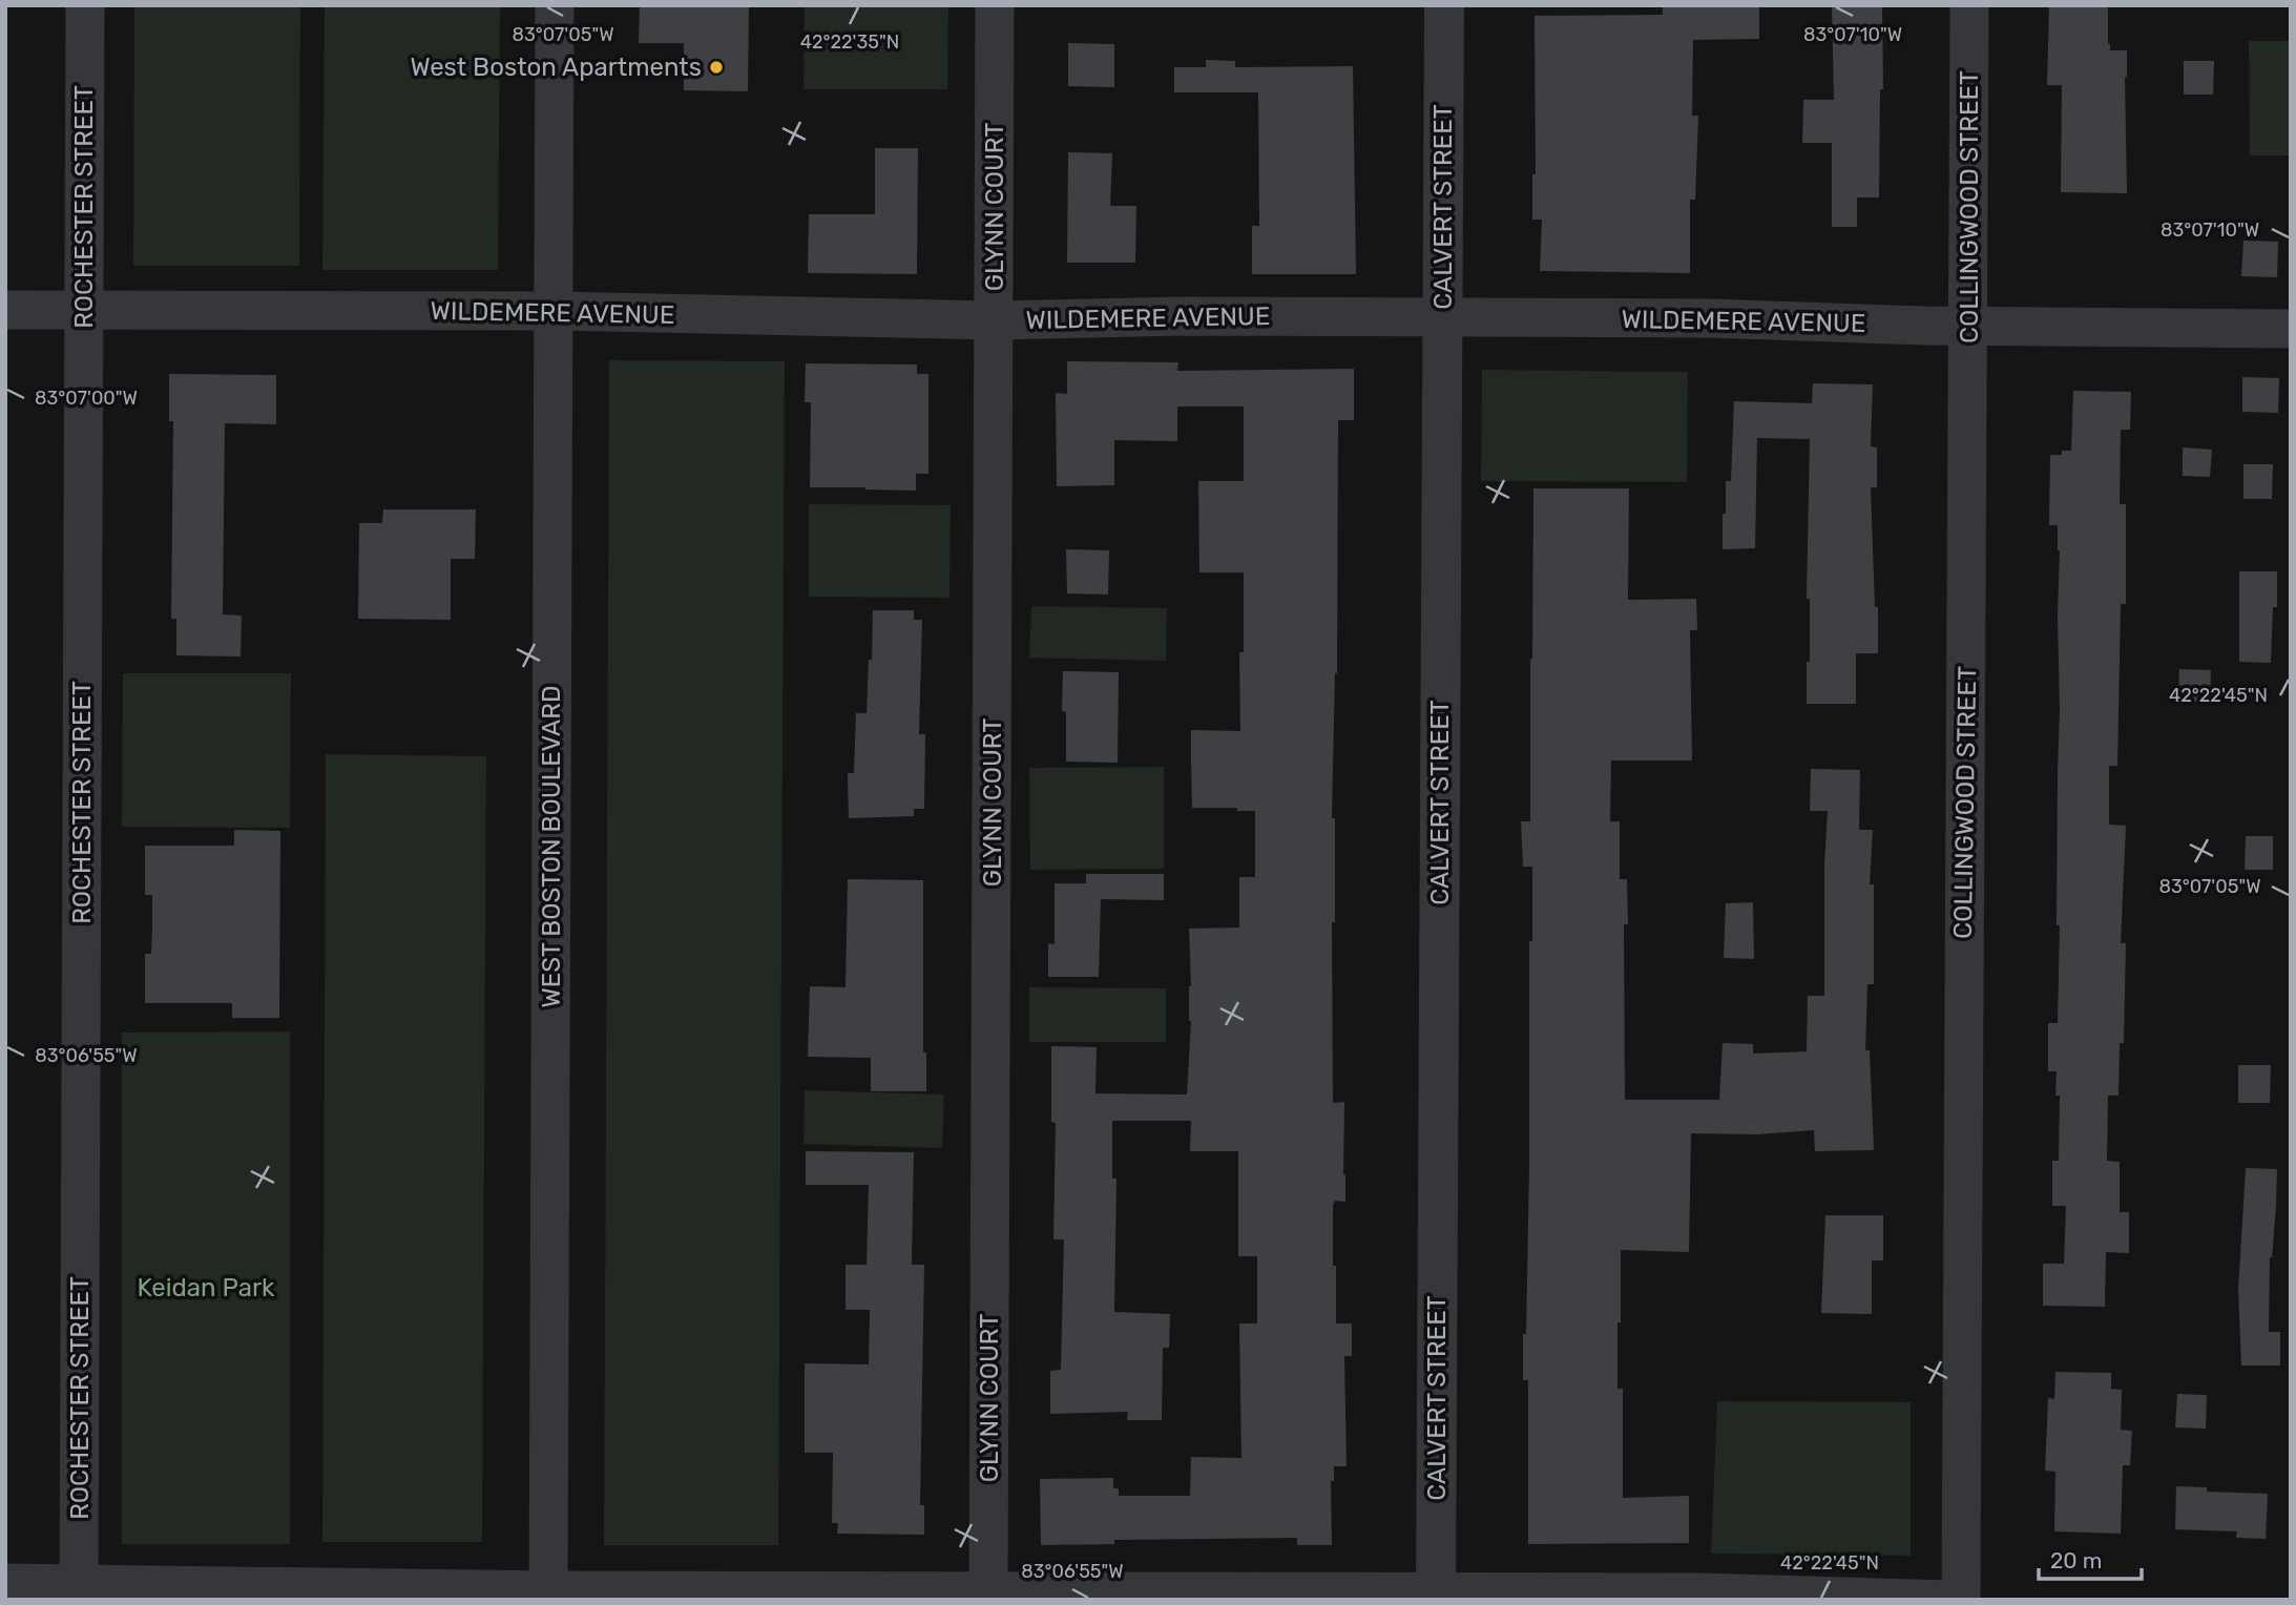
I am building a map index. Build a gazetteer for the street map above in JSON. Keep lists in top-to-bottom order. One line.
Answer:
{"streets":{"street":["ROCHESTER STREET","GLYNN COURT","CALVERT STREET","COLLINGWOOD STREET","WILDEMERE AVENUE","WEST BOSTON BOULEVARD"]},"crossings":[["ROCHESTER STREET","WILDEMERE AVENUE"],["GLYNN COURT","WILDEMERE AVENUE"],["CALVERT STREET","WILDEMERE AVENUE"],["COLLINGWOOD STREET","WILDEMERE AVENUE"],["WILDEMERE AVENUE","WEST BOSTON BOULEVARD"]],"parks":["Keidan Park"],"places":["West Boston Apartments"],"scale_bar":"20 m","coordinates":["83°07'05\"W","83°07'10\"W","42°22'35\"N","83°07'00\"W","42°22'45\"N","83°06'55\"W"]}
